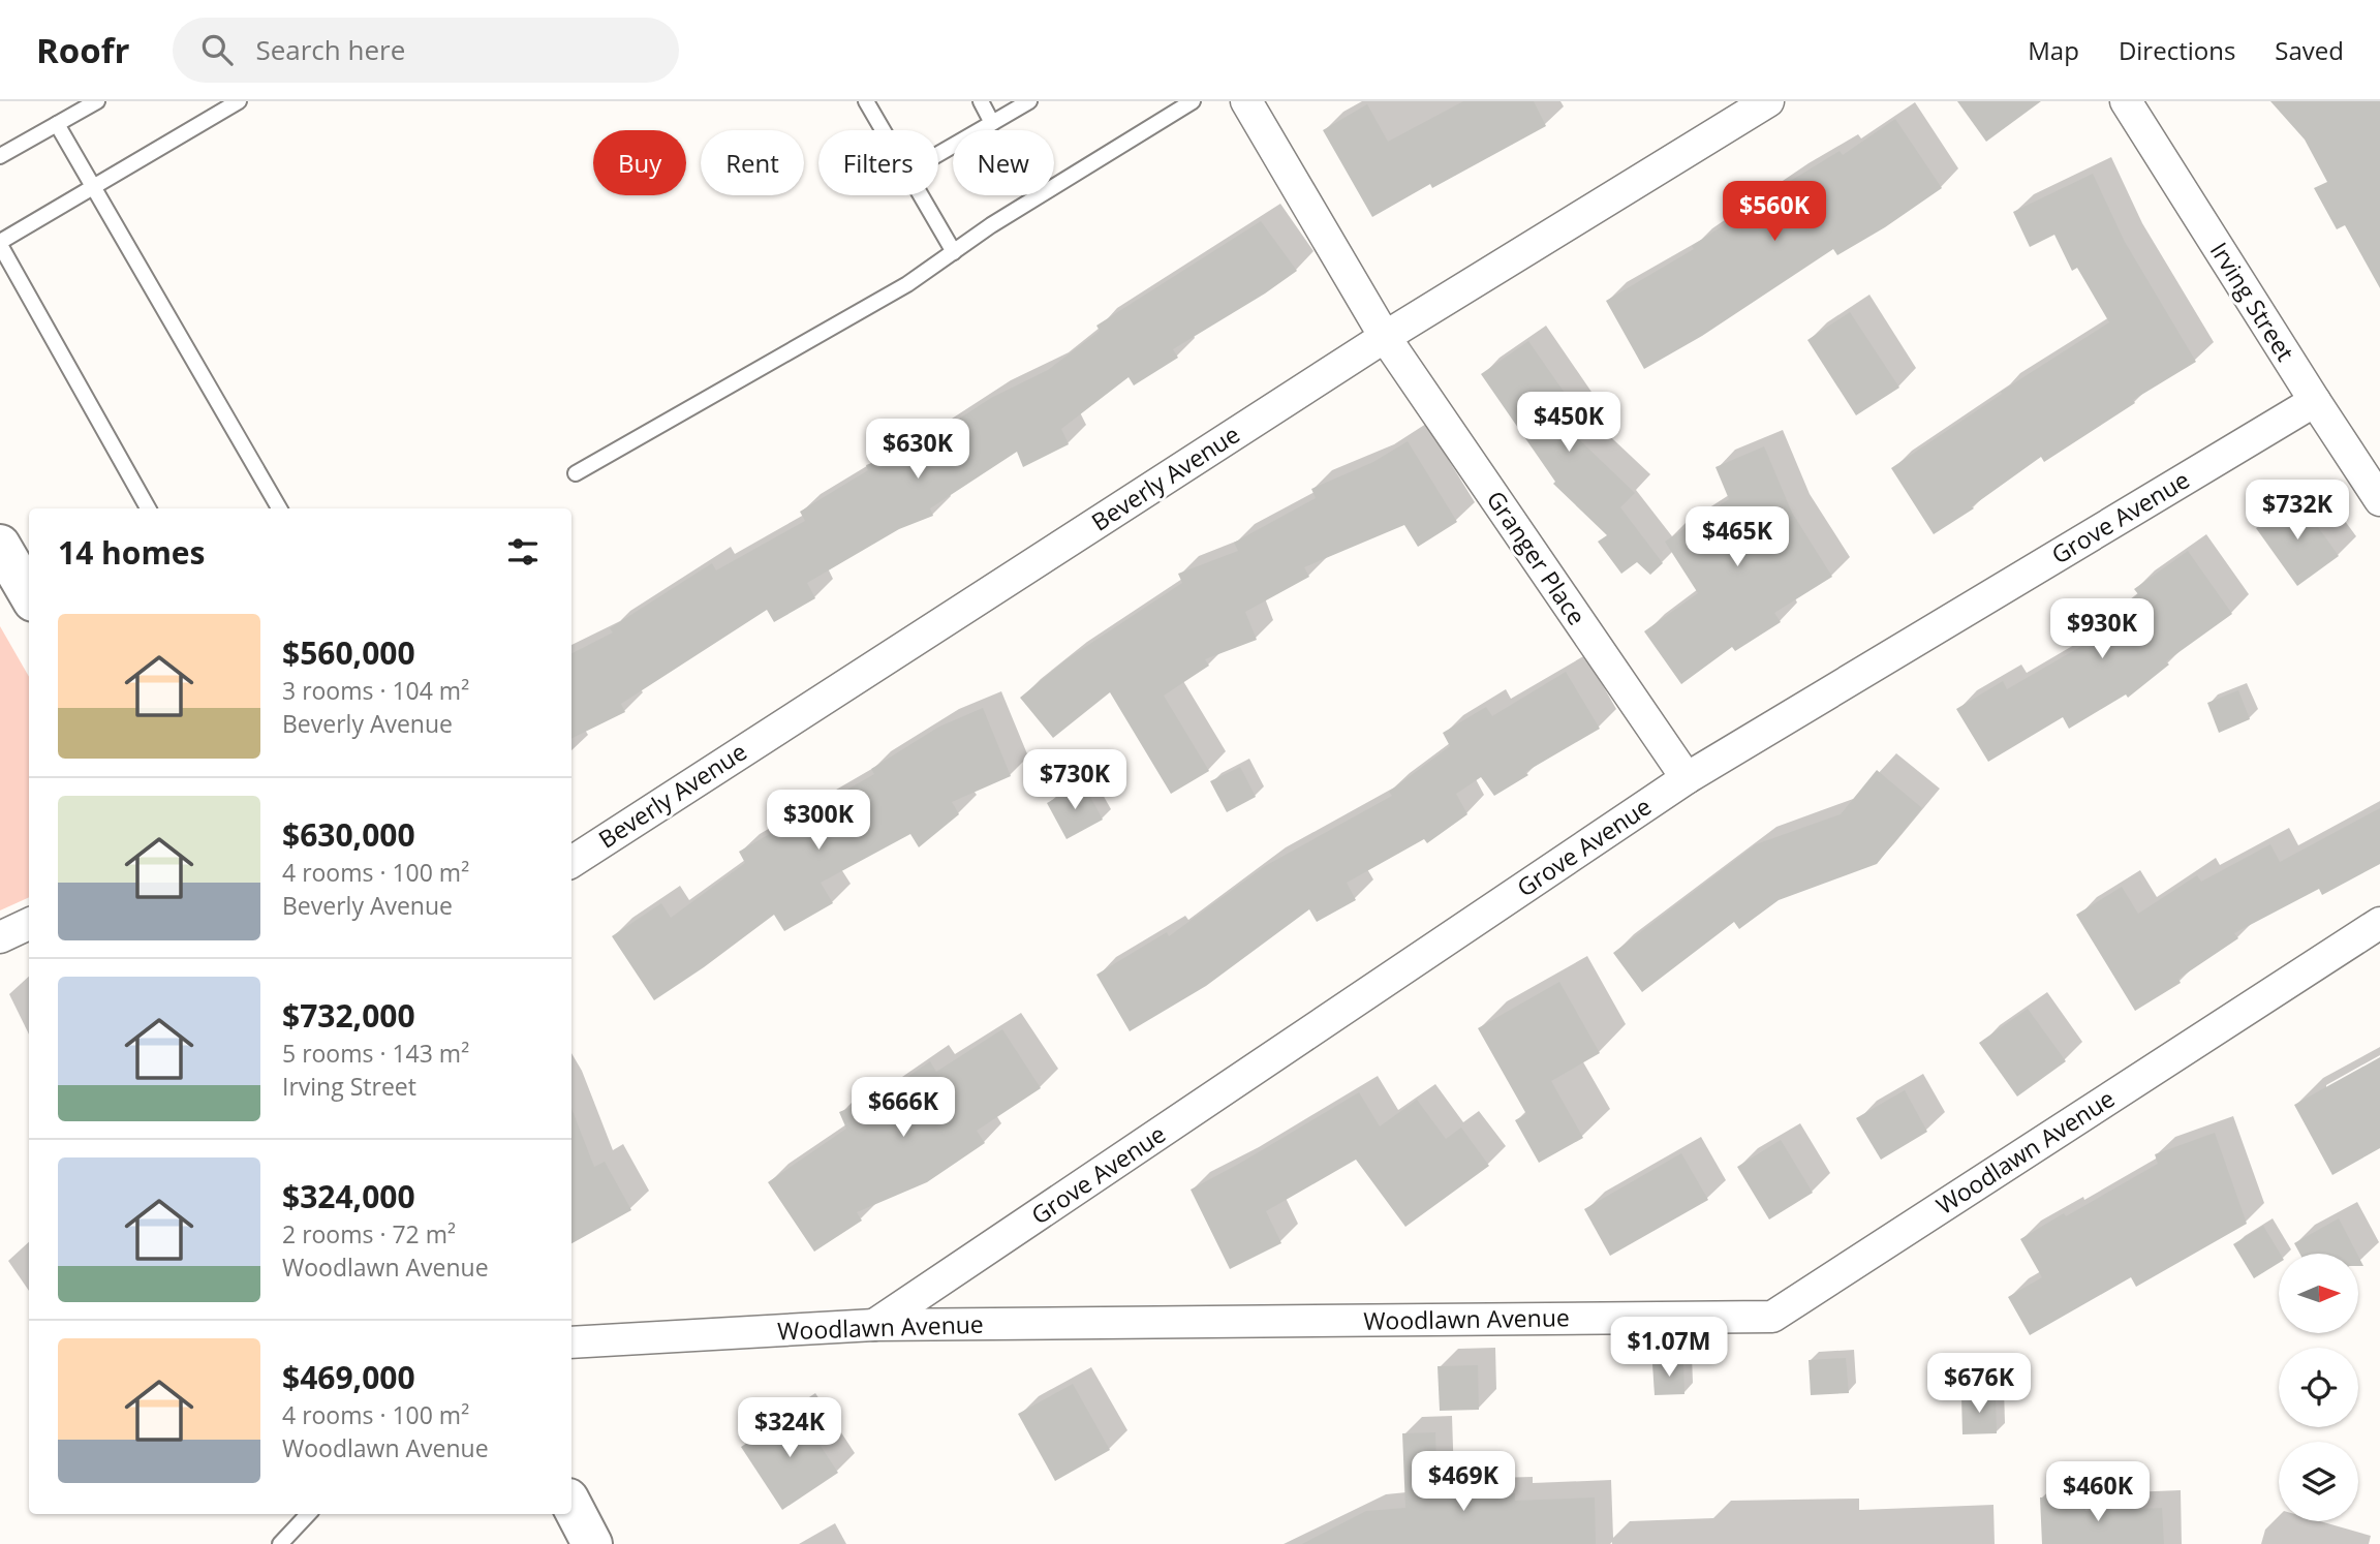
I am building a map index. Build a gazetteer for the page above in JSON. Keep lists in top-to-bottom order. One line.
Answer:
{"streets":{"street":["Irving Street","Beverly Avenue","Grove Avenue","Granger Place","Woodlawn Avenue"]},"crossings":[["Irving Street","Grove Avenue"],["Beverly Avenue","Granger Place"],["Grove Avenue","Granger Place"],["Grove Avenue","Woodlawn Avenue"]],"north":"right","page":{"header":"Roofr","search":"Search here","nav":["Map","Directions","Saved"],"chip":["Buy","Rent","Filters","New"],"price":["$560K","$450K","$630K","$732K","$465K","$930K","$730K","$300K","$666K","$1.07M","$676K","$324K","$469K","$460K"],"heading":"14 homes","list":[{"name":"$560,000","note":"3 rooms · 104 m² · Beverly Avenue"},{"name":"$630,000","note":"4 rooms · 100 m² · Beverly Avenue"},{"name":"$732,000","note":"5 rooms · 143 m² · Irving Street"},{"name":"$324,000","note":"2 rooms · 72 m² · Woodlawn Avenue"},{"name":"$469,000","note":"4 rooms · 100 m² · Woodlawn Avenue"}]}}
